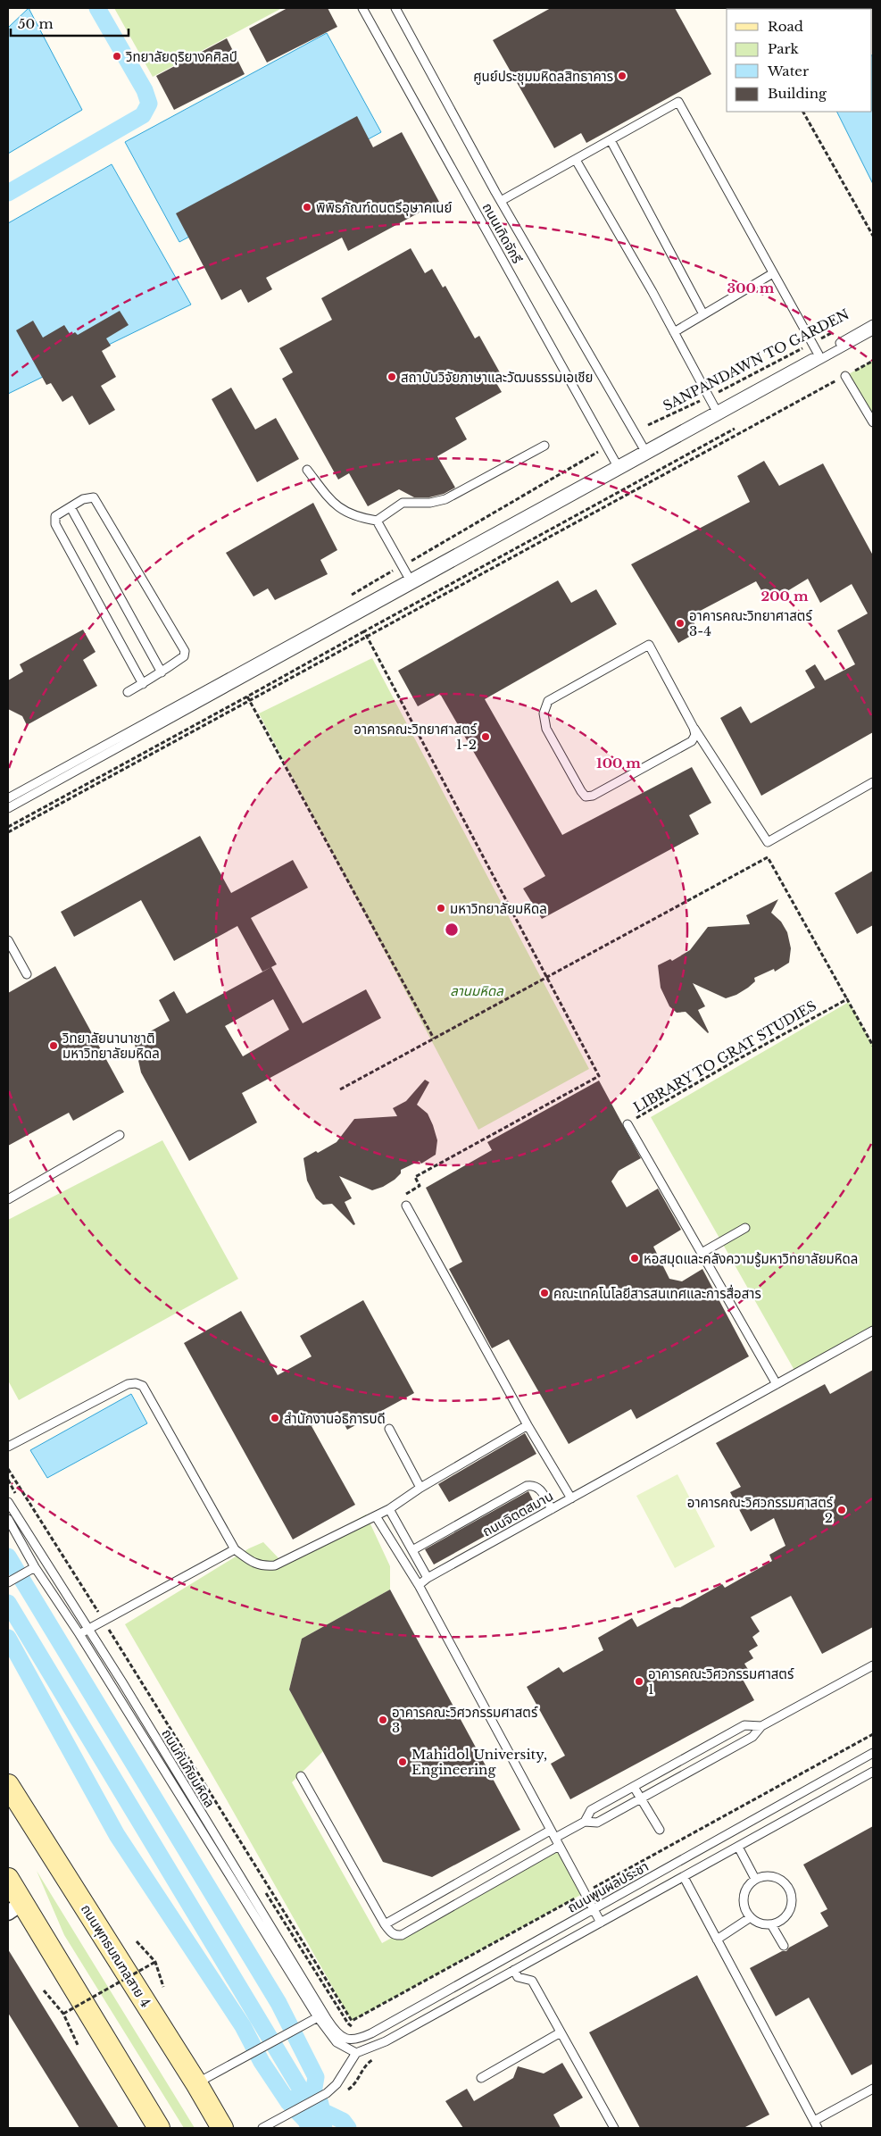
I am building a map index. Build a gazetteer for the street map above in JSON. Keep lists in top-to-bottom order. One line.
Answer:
{"streets":{"main road":["ถนนพุทธมณฑลสาย 4"],"lane":["ถนนเทิดจักรี","ถนนจิตตสมาน","ถนนกันภัยมหิดล","ถนนพูนผลประชา"],"path":["SANPANDAWN TO GARDEN","LIBRARY TO GRAT STUDIES"]},"crossings":[["ถนนกันภัยมหิดล","ถนนพูนผลประชา"]],"parks":["ลานมหิดล"],"places":["วิทยาลัยดุริยางคศิลป์","ศูนย์ประชุมมหิดลสิทธาคาร","พิพิธภัณฑ์ดนตรีอุษาคเนย์","สถาบันวิจัยภาษาและวัฒนธรรมเอเชีย","อาคารคณะวิทยาศาสตร์ 3-4","อาคารคณะวิทยาศาสตร์ 1-2","มหาวิทยาลัยมหิดล","วิทยาลัยนานาชาติ มหาวิทยาลัยมหิดล","หอสมุดและคลังความรู้มหาวิทยาลัยมหิดล","คณะเทคโนโลยีสารสนเทศและการสื่อสาร","สำนักงานอธิการบดี","อาคารคณะวิศวกรรมศาสตร์ 2","อาคารคณะวิศวกรรมศาสตร์ 1","อาคารคณะวิศวกรรมศาสตร์ 3","Mahidol University, Engineering"],"legend":["Road","Park","Water","Building"],"scale_bar":"50 m","rings":["300 m","200 m","100 m"]}
